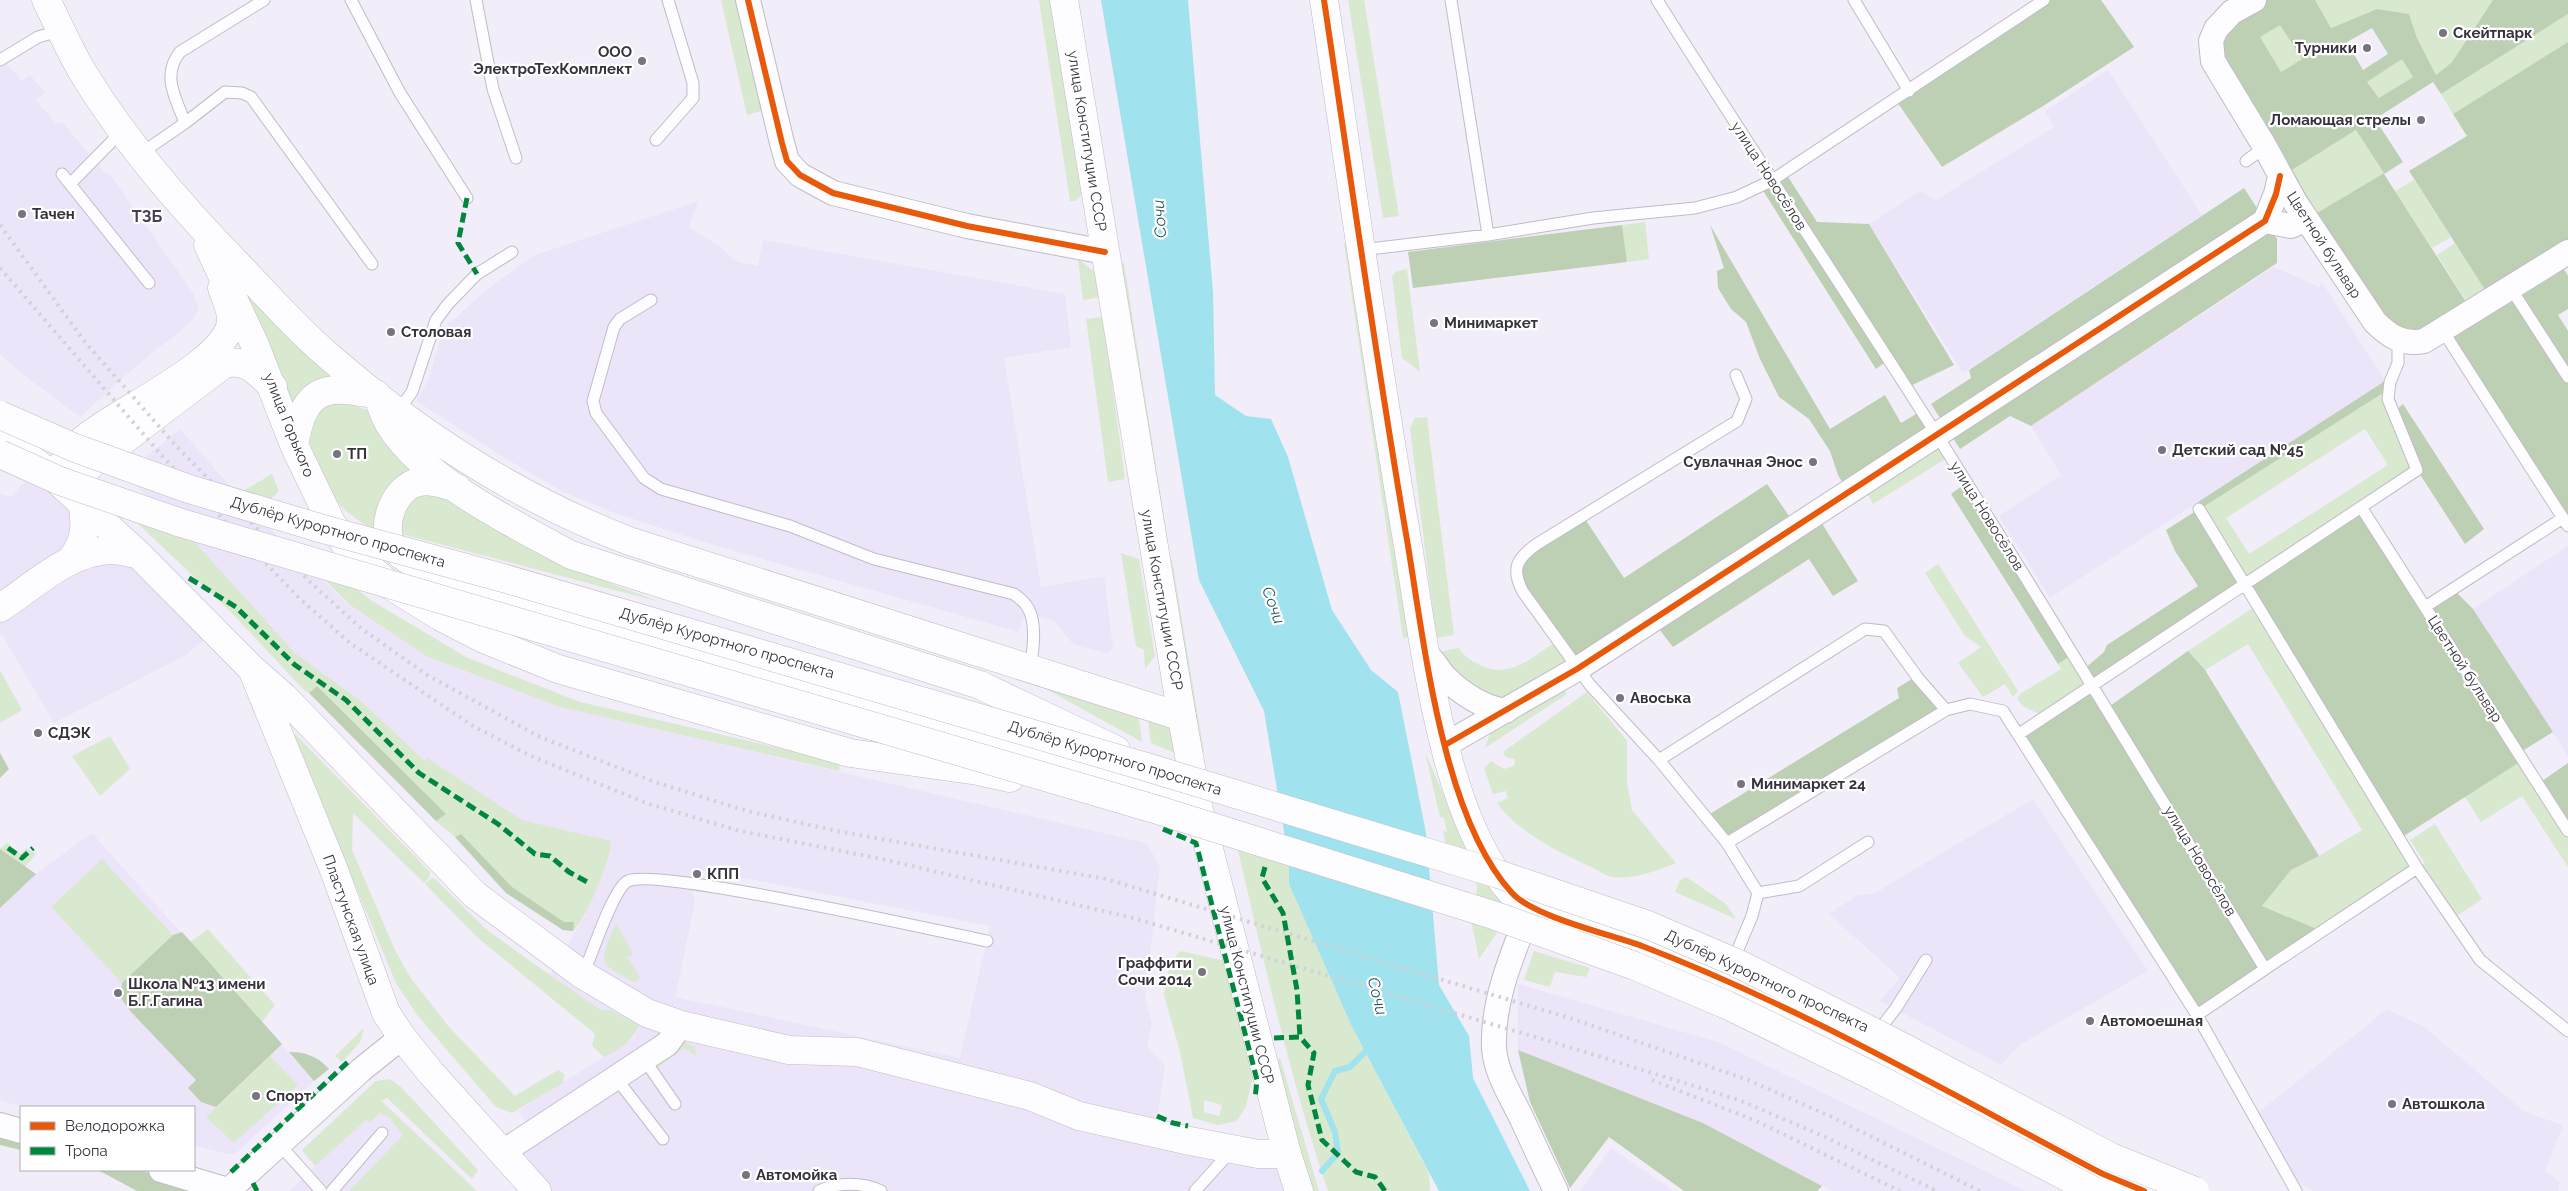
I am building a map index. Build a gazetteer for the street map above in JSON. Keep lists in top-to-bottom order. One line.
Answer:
{"streets":{"main road":["улица Конституции СССР","улица Горького","Дублёр Курортного проспекта","Пластунская улица"],"street":["Цветной бульвар"],"lane":["улица Новосёлов"]},"crossings":[["улица Конституции СССР","улица Горького"]],"districts":["ТЗБ"],"water":["Сочи"],"places":["Скейтпарк","Турники","ООО ЭлектроТехКомплект","Ломающая стрелы","Тачен","Минимаркет","Столовая","Детский сад №45","ТП","Сувлачная Энос","Авоська","СДЭК","Минимаркет 24","КПП","Граффити Сочи 2014","Школа №13 имени Б.Г.Гагина","Автомоешная","Спорт","Автошкола","Автомойка"],"legend":["Велодорожка","Тропа"]}
